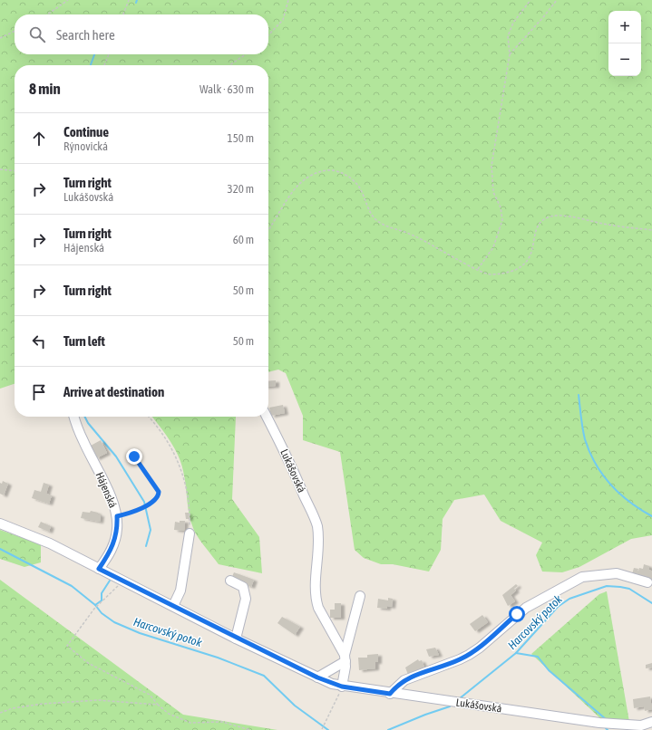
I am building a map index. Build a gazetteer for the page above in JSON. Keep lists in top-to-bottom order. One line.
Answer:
{"streets":{"street":["Lukášovská","Hájenská"]},"crossings":[["Lukášovská","Hájenská"]],"water":["Harcovský potok"],"page":{"map_buttons":["+","−"],"search":"Search here","heading":["8 min","Walk · 630 m"],"list":[["Continue","Rýnovická","150 m"],["Turn right","Lukášovská","320 m"],["Turn right","Hájenská","60 m"],["Turn right","50 m"],["Turn left","50 m"],"Arrive at destination"]}}
